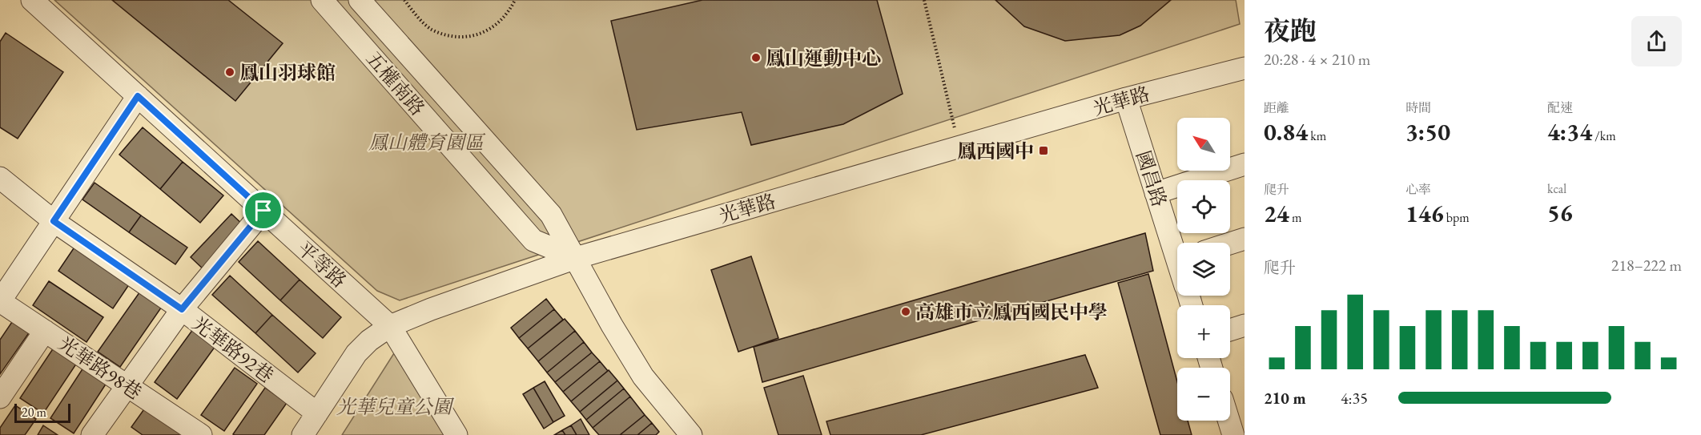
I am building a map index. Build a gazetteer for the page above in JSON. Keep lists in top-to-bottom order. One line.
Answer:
{"streets":{"street":["五權南路","光華路","國昌路","平等路","光華路92巷","光華路98巷"]},"crossings":[["五權南路","光華路"],["光華路","國昌路"],["光華路","平等路"],["光華路","光華路92巷"]],"parks":["鳳山體育園區","光華兒童公園"],"places":{"other":["鳳山運動中心","鳳山羽球館","高雄市立鳳西國民中學"],"transit":["鳳西國中"]},"scale_bar":"20 m","north":"top left","page":{"heading":["夜跑","20:28 · 4 × 210 m"],"stats":[["距離","0.84 km"],["時間","3:50"],["配速","4:34 /km"],["爬升","24 m"],["心率","146 bpm"],["kcal","56"]],"map_buttons":["+","−"],"chart":["爬升","218–222 m"],"list":[{"name":"210 m","note":"4:35"}],"scale":"20 m"}}
